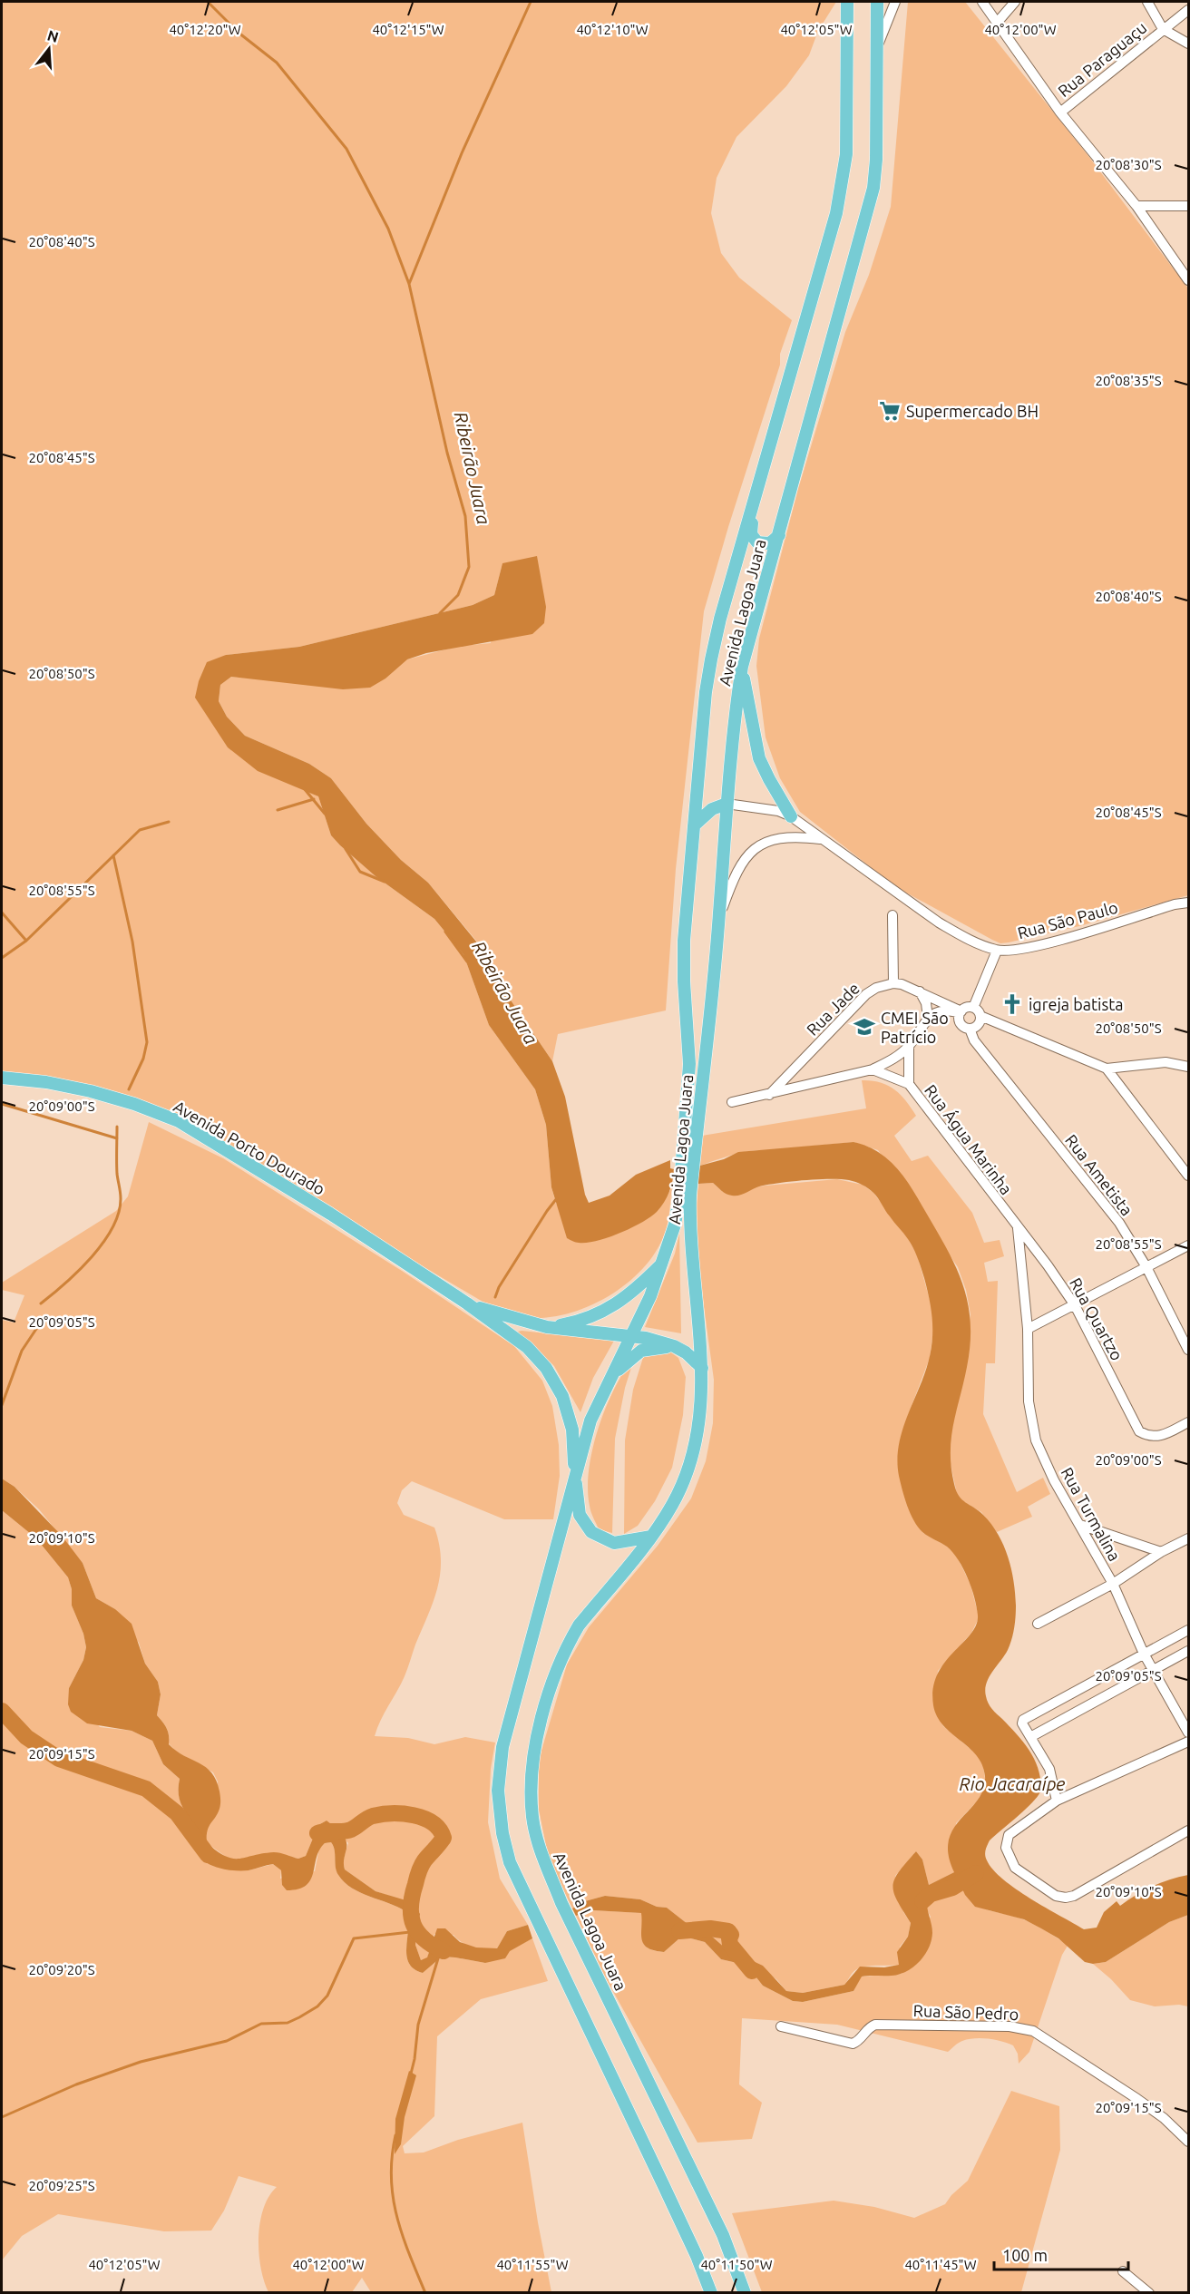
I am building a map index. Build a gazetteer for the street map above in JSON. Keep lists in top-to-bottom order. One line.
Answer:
{"streets":{"main road":["Avenida Lagoa Juara","Avenida Porto Dourado"],"street":["Rua Paraguaçu","Rua São Paulo","Rua Jade","Rua Água Marinha","Rua Ametista","Rua Quartzo","Rua Turmalina","Rua São Pedro"]},"crossings":[["Avenida Lagoa Juara","Rua São Paulo"],["Rua Água Marinha","Rua Quartzo"],["Rua Água Marinha","Rua Turmalina"],["Rua Quartzo","Rua Turmalina"]],"water":["Ribeirão Juara","Rio Jacaraípe"],"places":{"supermarket":["Supermercado BH"],"church":["igreja batista"],"school or university":["CMEI São Patrício"]},"scale_bar":"100 m","north":"top","coordinates":["40°12'20\"W","40°12'15\"W","40°12'10\"W","40°12'05\"W","40°12'00\"W","20°08'30\"S","20°08'40\"S","20°08'35\"S","20°08'45\"S","20°08'50\"S","20°08'55\"S","20°09'00\"S","20°09'05\"S","20°09'10\"S","20°09'15\"S","20°09'20\"S","20°09'25\"S","40°11'55\"W","40°11'50\"W","40°11'45\"W"]}
